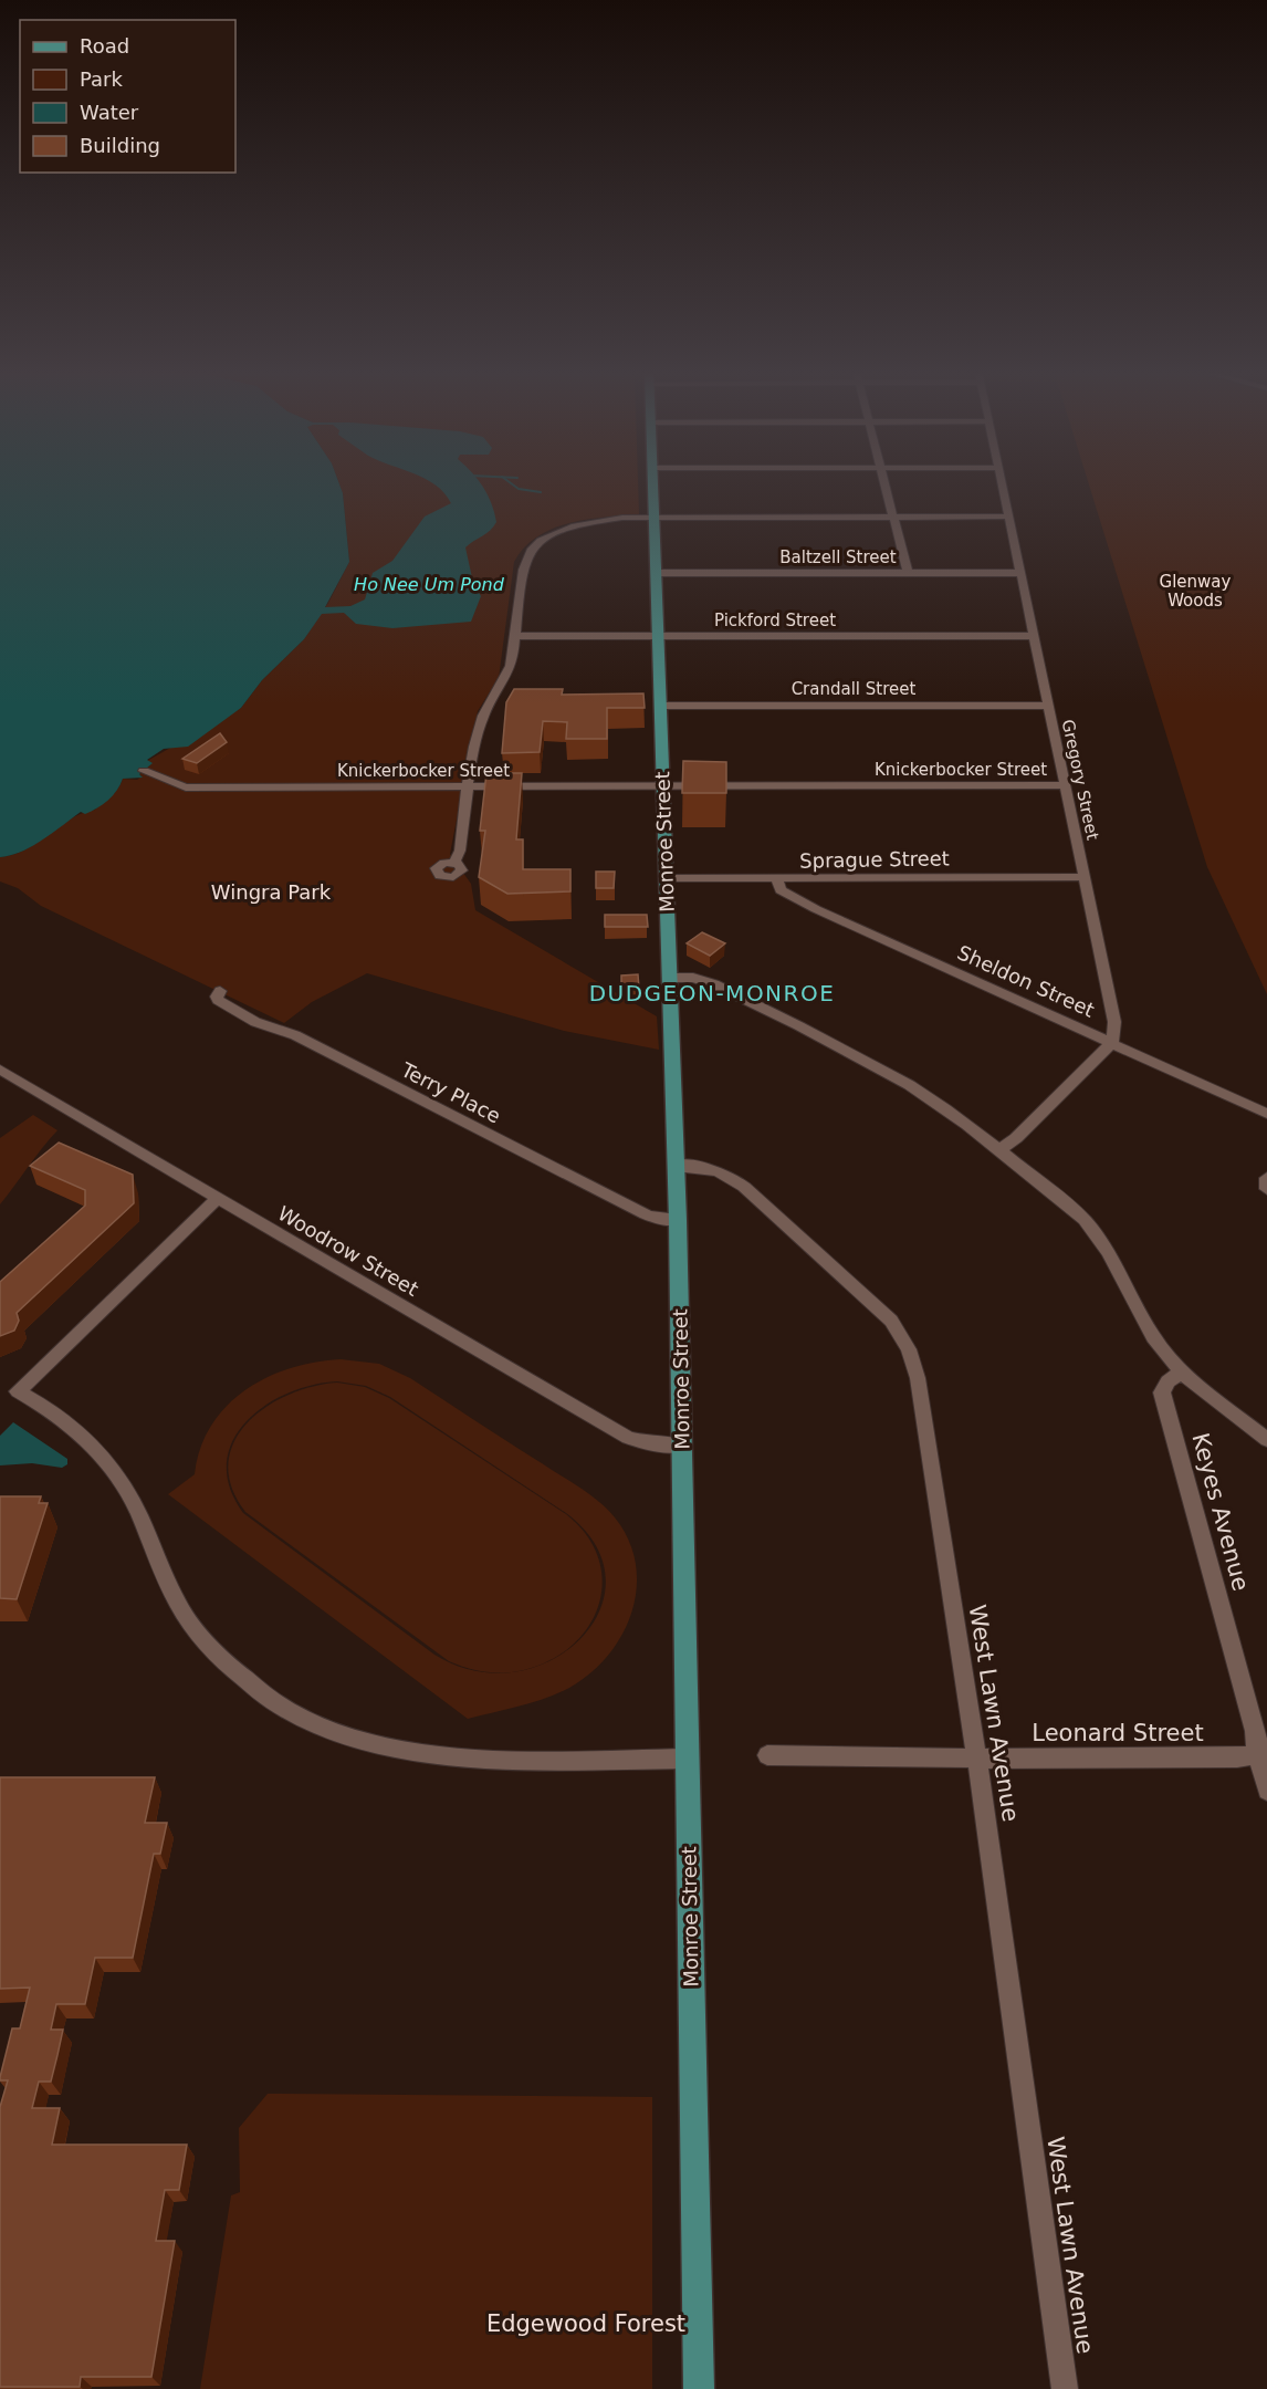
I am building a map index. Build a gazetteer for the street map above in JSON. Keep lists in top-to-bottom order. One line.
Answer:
{"streets":{"main road":["Monroe Street"],"street":["Baltzell Street","Pickford Street","Crandall Street","Knickerbocker Street","Gregory Street","Sprague Street","Sheldon Street","Terry Place","Woodrow Street","Keyes Avenue","West Lawn Avenue","Leonard Street"]},"crossings":[["Baltzell Street","Gregory Street"],["Baltzell Street","Monroe Street"],["Pickford Street","Gregory Street"],["Pickford Street","Monroe Street"],["Crandall Street","Gregory Street"],["Crandall Street","Monroe Street"],["Knickerbocker Street","Gregory Street"],["Knickerbocker Street","Monroe Street"],["Gregory Street","Sprague Street"],["Gregory Street","Sheldon Street"],["Monroe Street","Sprague Street"],["Monroe Street","Terry Place"],["Monroe Street","Woodrow Street"],["Monroe Street","West Lawn Avenue"],["Sprague Street","Sheldon Street"],["Keyes Avenue","Leonard Street"],["West Lawn Avenue","Leonard Street"]],"districts":["DUDGEON-MONROE"],"water":["Ho Nee Um Pond"],"parks":["Glenway Woods","Wingra Park","Edgewood Forest"],"legend":["Road","Park","Water","Building"]}
